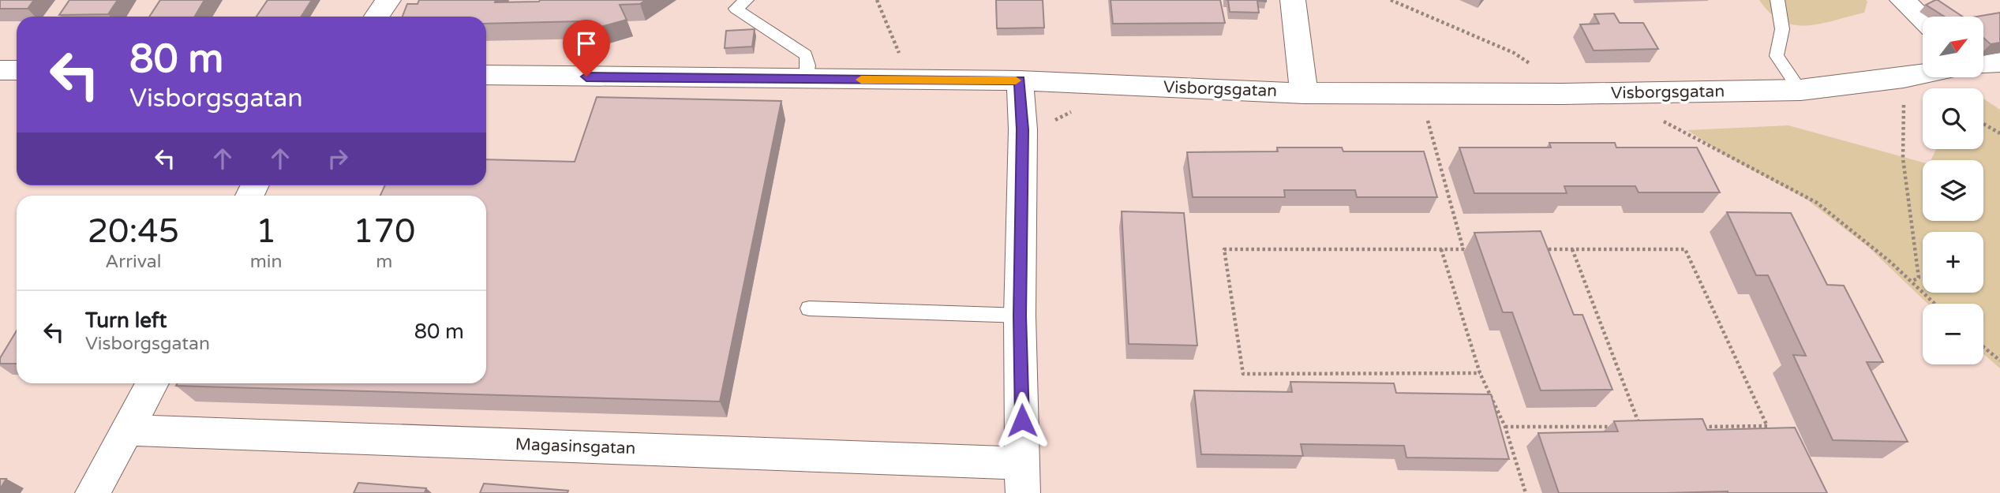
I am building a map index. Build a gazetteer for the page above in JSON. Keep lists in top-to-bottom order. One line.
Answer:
{"streets":{"street":["Visborgsgatan","Magasinsgatan"]},"north":"top right","page":{"map_buttons":["+","−"],"turn":["80 m","Visborgsgatan"],"eta":["20:45","Arrival","1","min","170","m"],"list":[{"name":"Turn left","note":"Visborgsgatan","value":"80 m"}]}}
